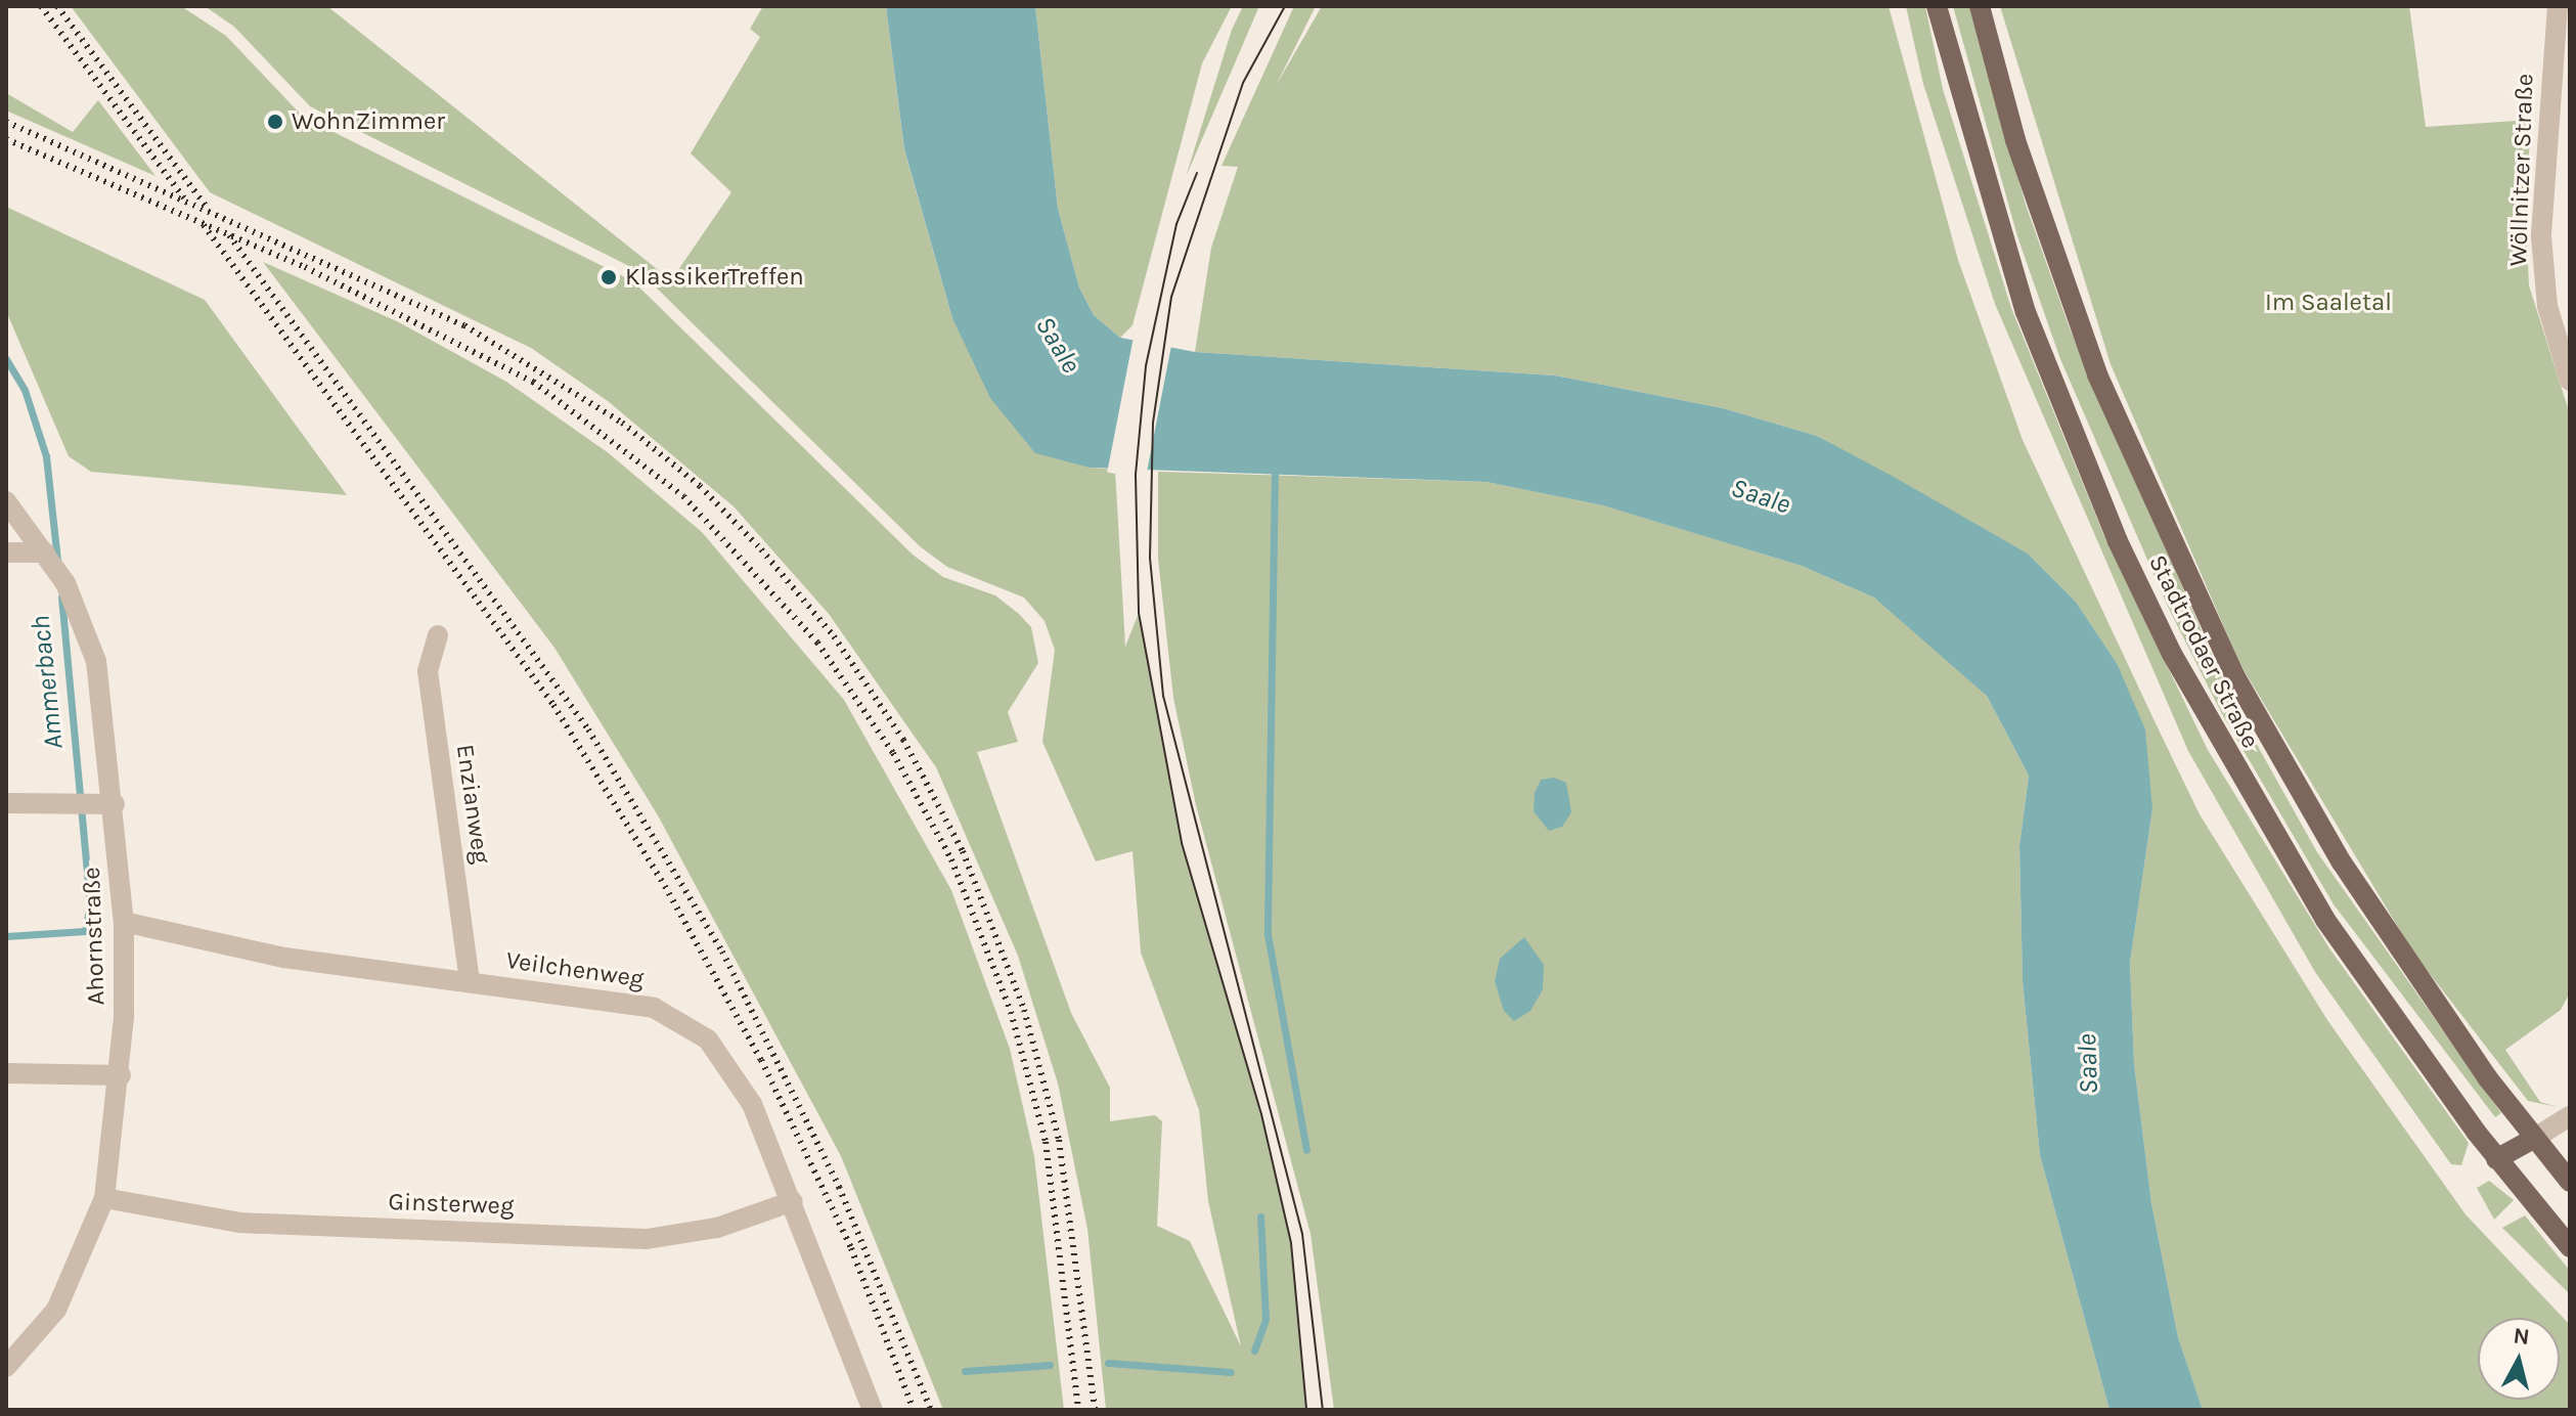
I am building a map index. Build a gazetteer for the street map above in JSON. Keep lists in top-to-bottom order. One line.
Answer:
{"streets":{"main road":["Stadtrodaer Straße"],"street":["Wöllnitzer Straße","Enzianweg","Ahornstraße","Veilchenweg","Ginsterweg"]},"crossings":[["Enzianweg","Veilchenweg"],["Ahornstraße","Veilchenweg"],["Ahornstraße","Ginsterweg"],["Veilchenweg","Ginsterweg"]],"water":["Saale","Ammerbach"],"parks":["Im Saaletal"],"places":["WohnZimmer","KlassikerTreffen"],"north":"top"}
